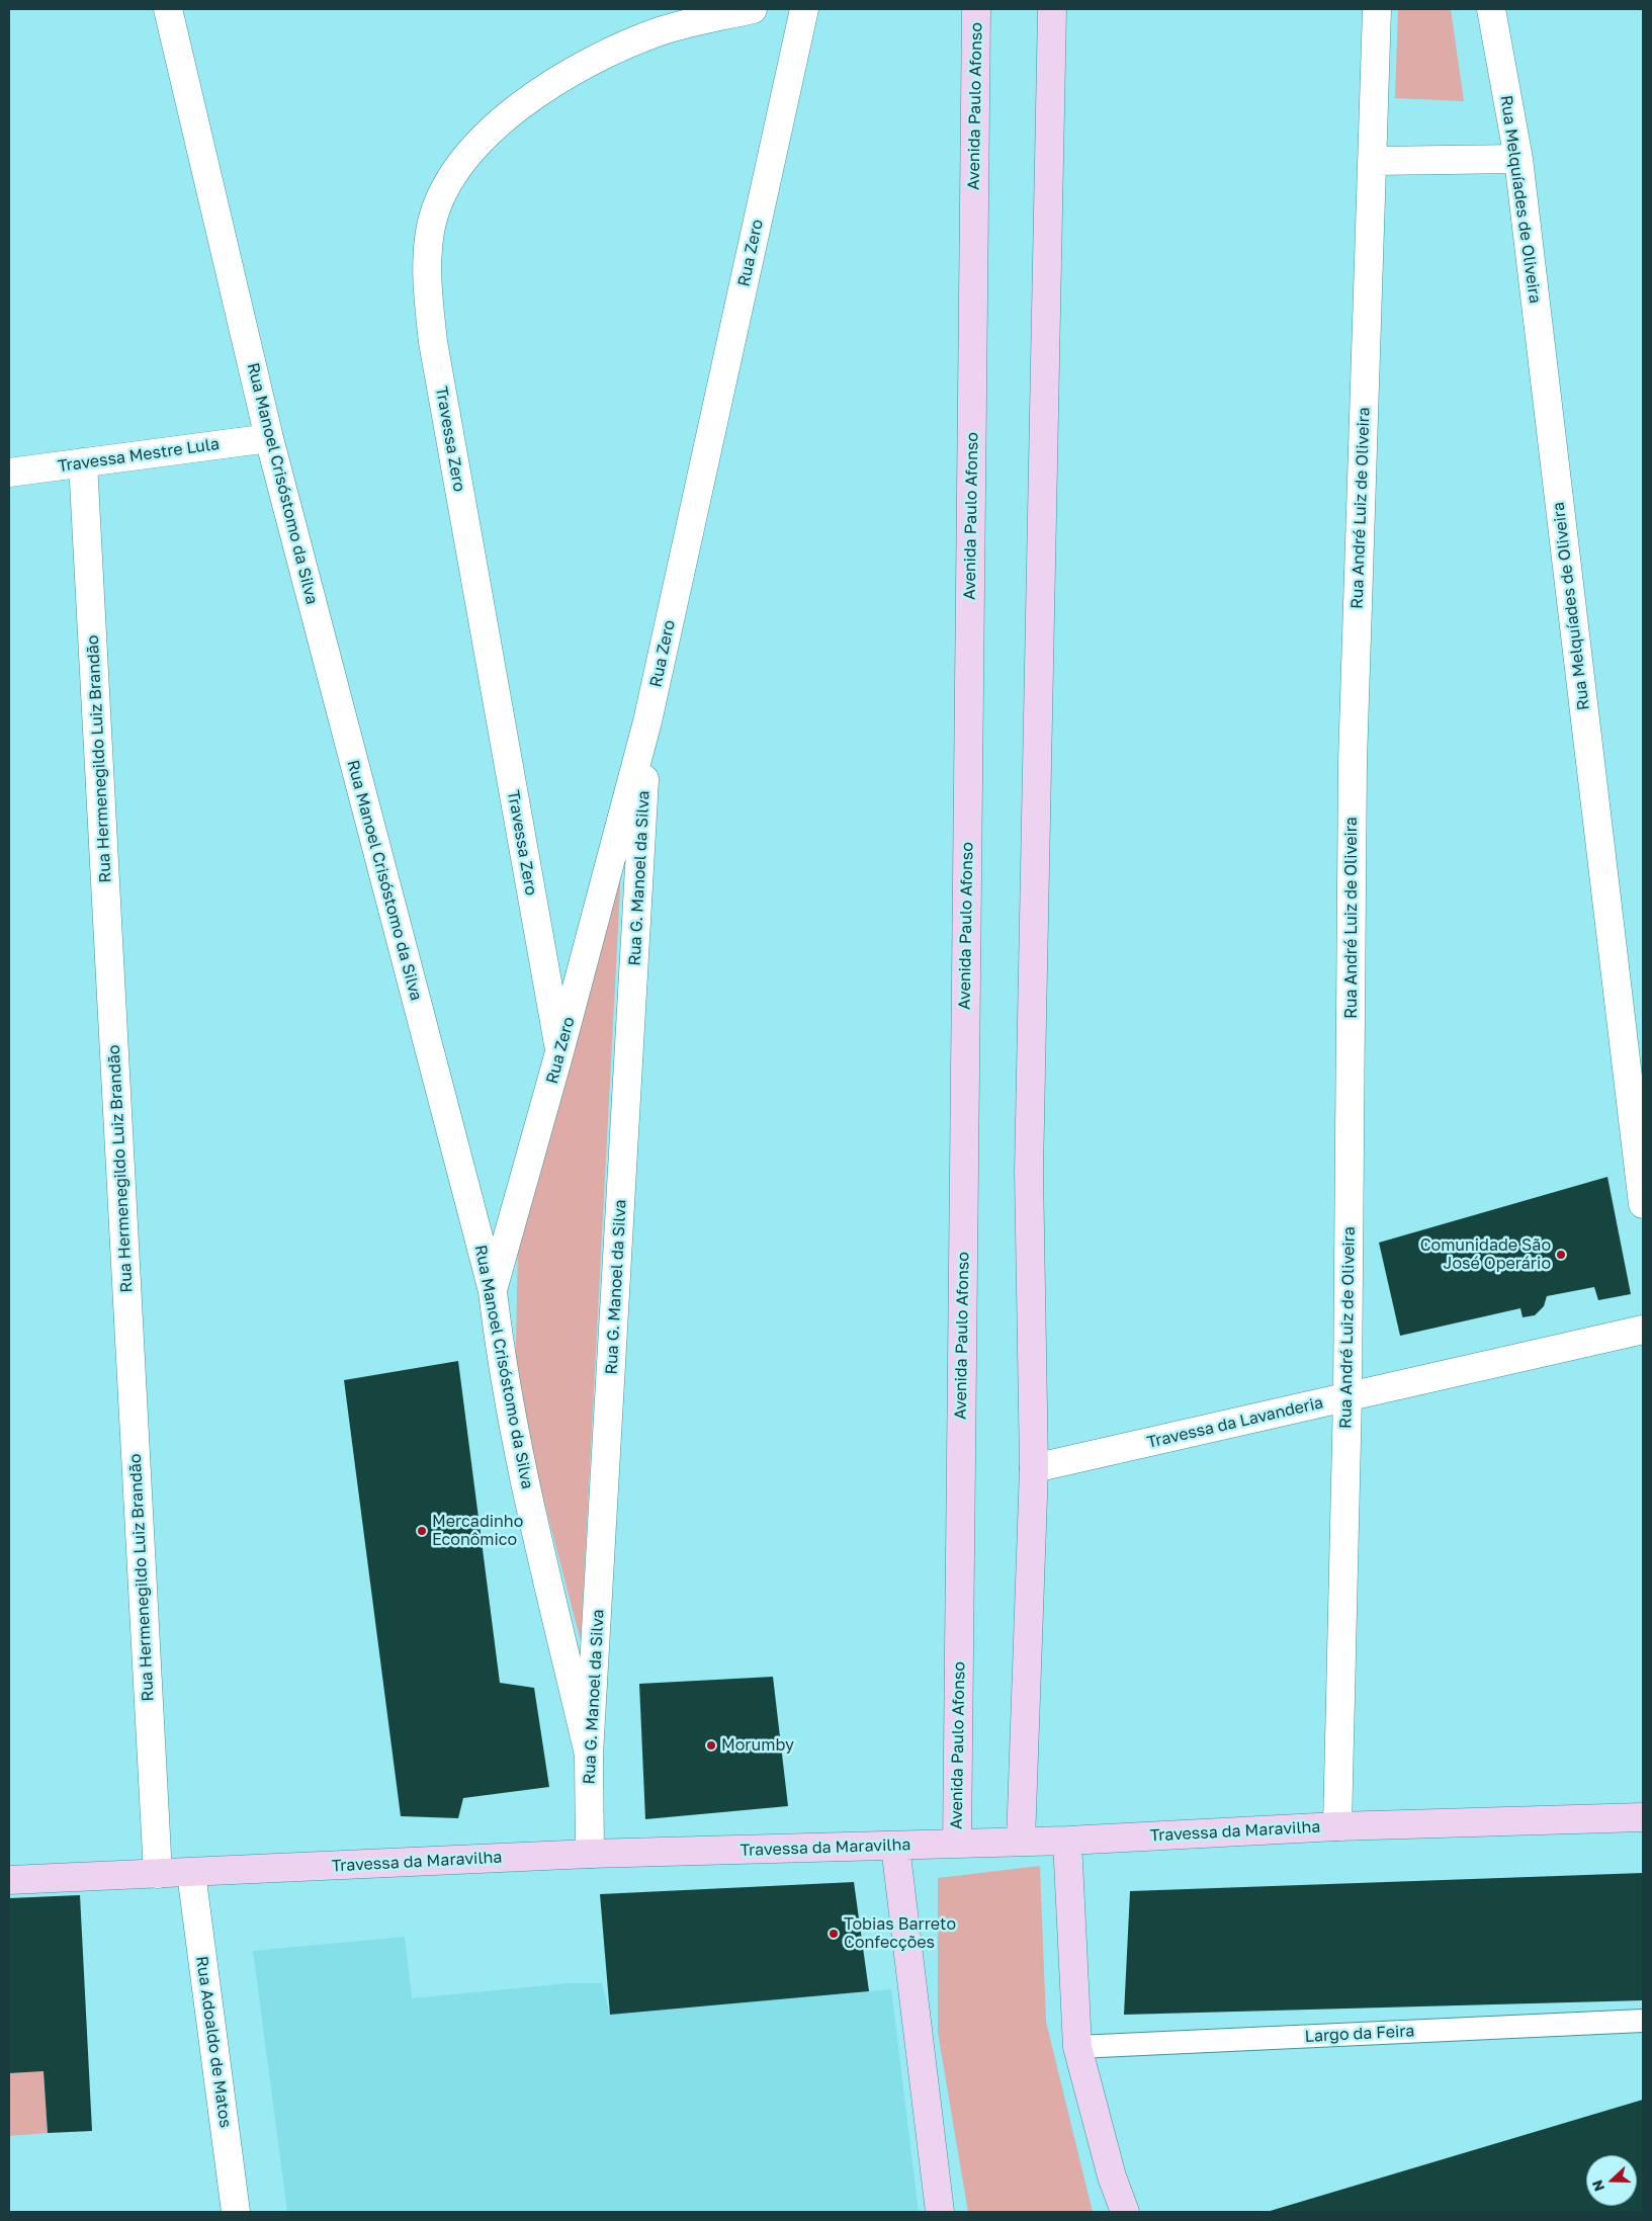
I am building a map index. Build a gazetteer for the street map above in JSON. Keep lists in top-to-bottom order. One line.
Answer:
{"streets":{"street":["Avenida Paulo Afonso","Rua Melquíades de Oliveira","Rua Zero","Travessa Zero","Travessa Mestre Lula","Rua Manoel Crisóstomo da Silva","Rua André Luiz de Oliveira","Rua Hermenegildo Luiz Brandão","Rua G. Manoel da Silva","Travessa da Lavanderia","Travessa da Maravilha","Rua Adoaldo de Matos"],"lane":["Largo da Feira"]},"crossings":[["Avenida Paulo Afonso","Travessa da Maravilha"],["Rua Zero","Travessa Zero"],["Rua Zero","Rua Manoel Crisóstomo da Silva"],["Rua Zero","Rua G. Manoel da Silva"],["Travessa Mestre Lula","Rua Manoel Crisóstomo da Silva"],["Travessa Mestre Lula","Rua Hermenegildo Luiz Brandão"],["Rua Manoel Crisóstomo da Silva","Rua G. Manoel da Silva"],["Rua André Luiz de Oliveira","Travessa da Lavanderia"],["Rua André Luiz de Oliveira","Travessa da Maravilha"],["Rua Hermenegildo Luiz Brandão","Travessa da Maravilha"],["Rua G. Manoel da Silva","Travessa da Maravilha"],["Travessa da Maravilha","Rua Adoaldo de Matos"]],"places":["Comunidade São José Operário","Mercadinho Econômico","Morumby","Tobias Barreto Confecções"],"north":"left"}
